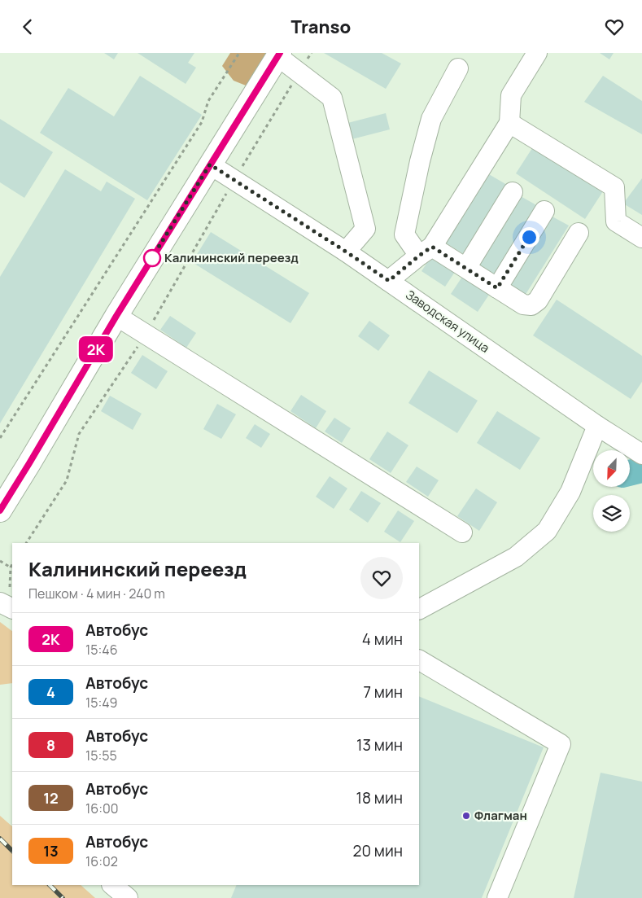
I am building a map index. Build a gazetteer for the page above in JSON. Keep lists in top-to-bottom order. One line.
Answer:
{"streets":{"street":["Заводская улица"]},"places":["Калининский переезд","Флагман"],"lines":["bus line 2К"],"north":"bottom left","page":{"header":"Transo","on_map":"2К","heading":["Калининский переезд","Пешком · 4 мин · 240 m"],"list":[{"mark":"2К","name":"Автобус","note":"15:46","value":"4 мин"},{"mark":"4","name":"Автобус","note":"15:49","value":"7 мин"},{"mark":"8","name":"Автобус","note":"15:55","value":"13 мин"},{"mark":"12","name":"Автобус","note":"16:00","value":"18 мин"},{"mark":"13","name":"Автобус","note":"16:02","value":"20 мин"}]}}
